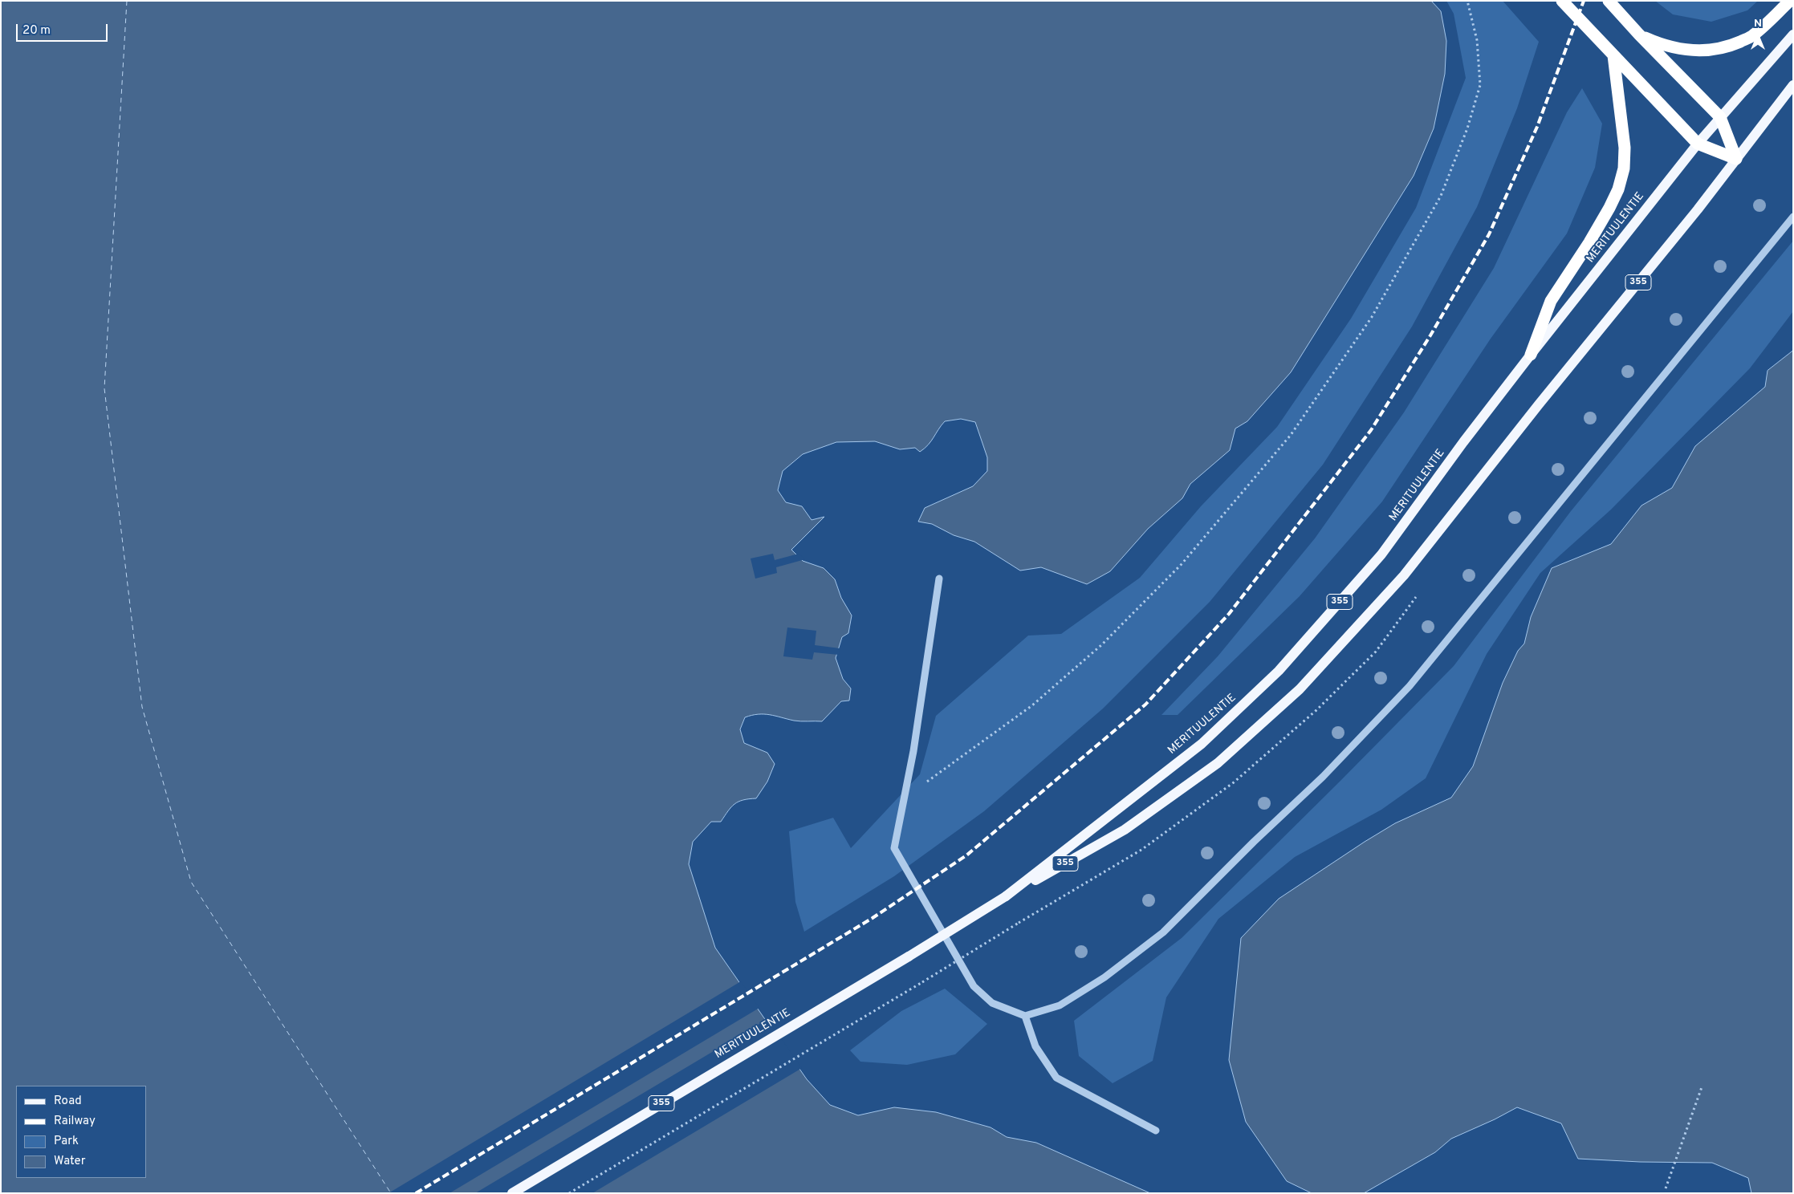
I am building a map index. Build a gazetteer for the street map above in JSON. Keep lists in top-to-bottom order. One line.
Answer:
{"streets":{"main road":["MERITUULENTIE","355"]},"legend":["Road","Railway","Park","Water"],"scale_bar":"20 m","north":"top"}
